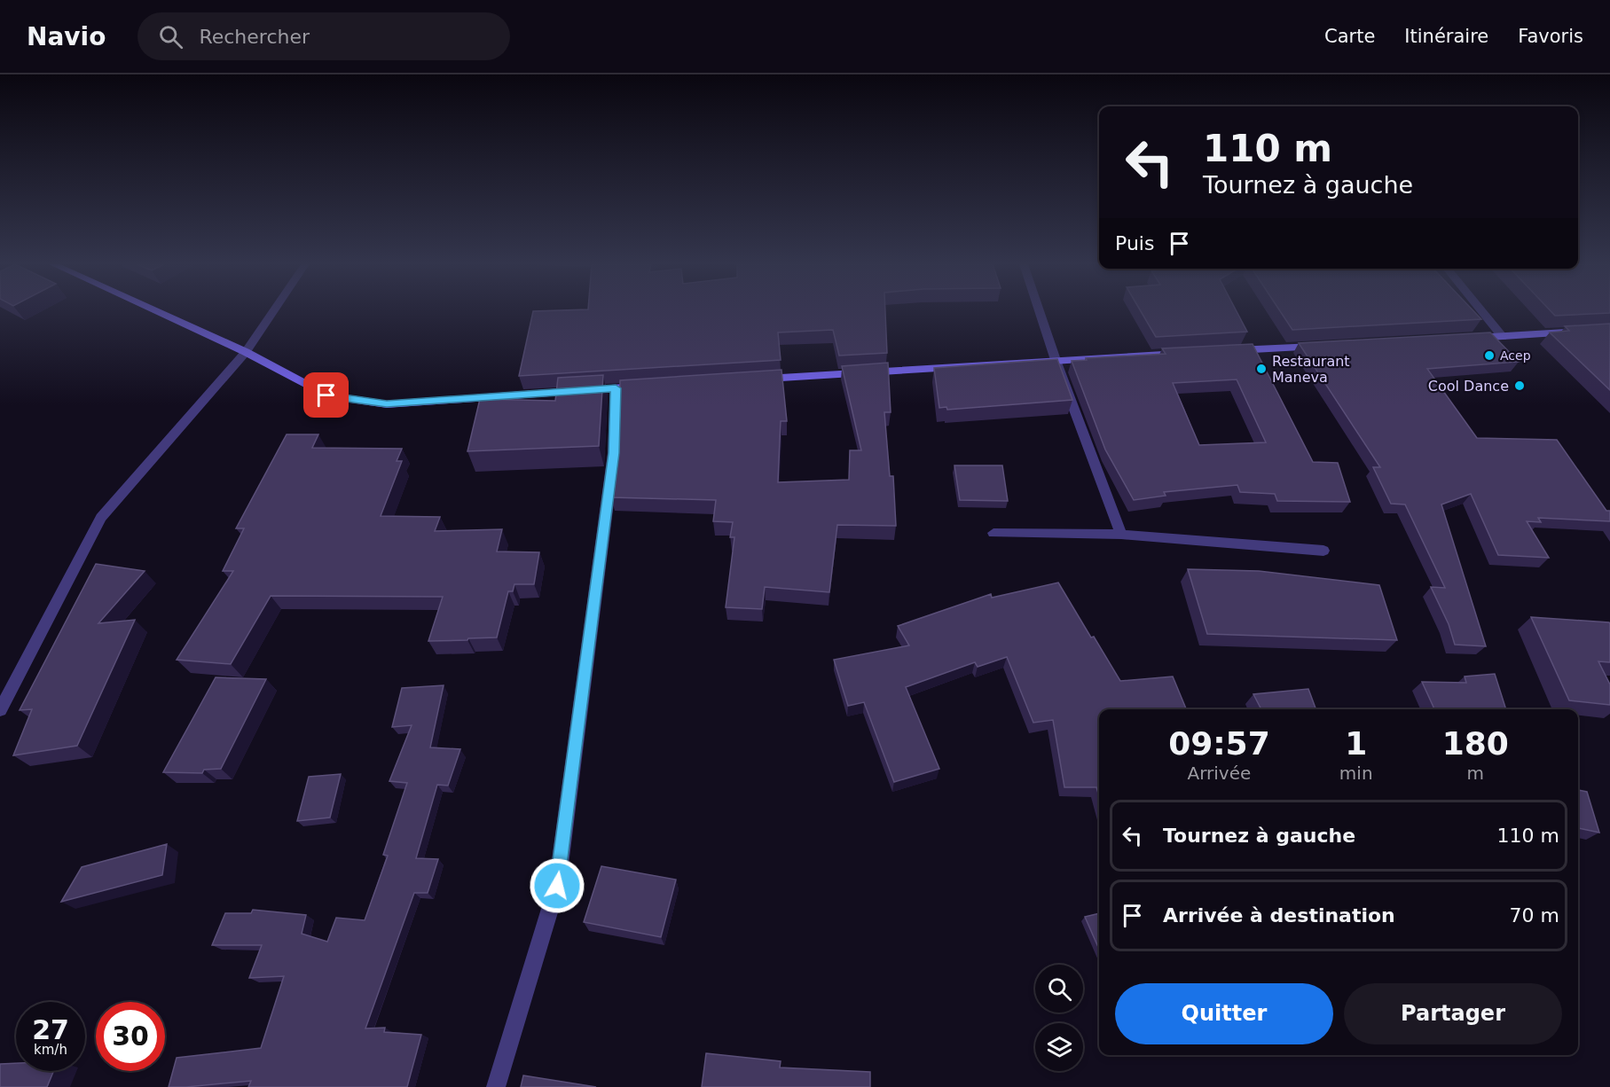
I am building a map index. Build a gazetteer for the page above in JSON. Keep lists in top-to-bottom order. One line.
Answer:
{"places":["Acep","Restaurant Maneva","Cool Dance"],"page":{"header":"Navio","search":"Rechercher","nav":["Carte","Itinéraire","Favoris"],"turn":["110 m","Tournez à gauche"],"then":"Puis","eta":["09:57","Arrivée","1","min","180","m"],"list":[{"name":"Tournez à gauche","value":"110 m"},{"name":"Arrivée à destination","value":"70 m"}],"buttons":["Quitter","Partager"],"speed":"27 km/h","limit":"30"}}
